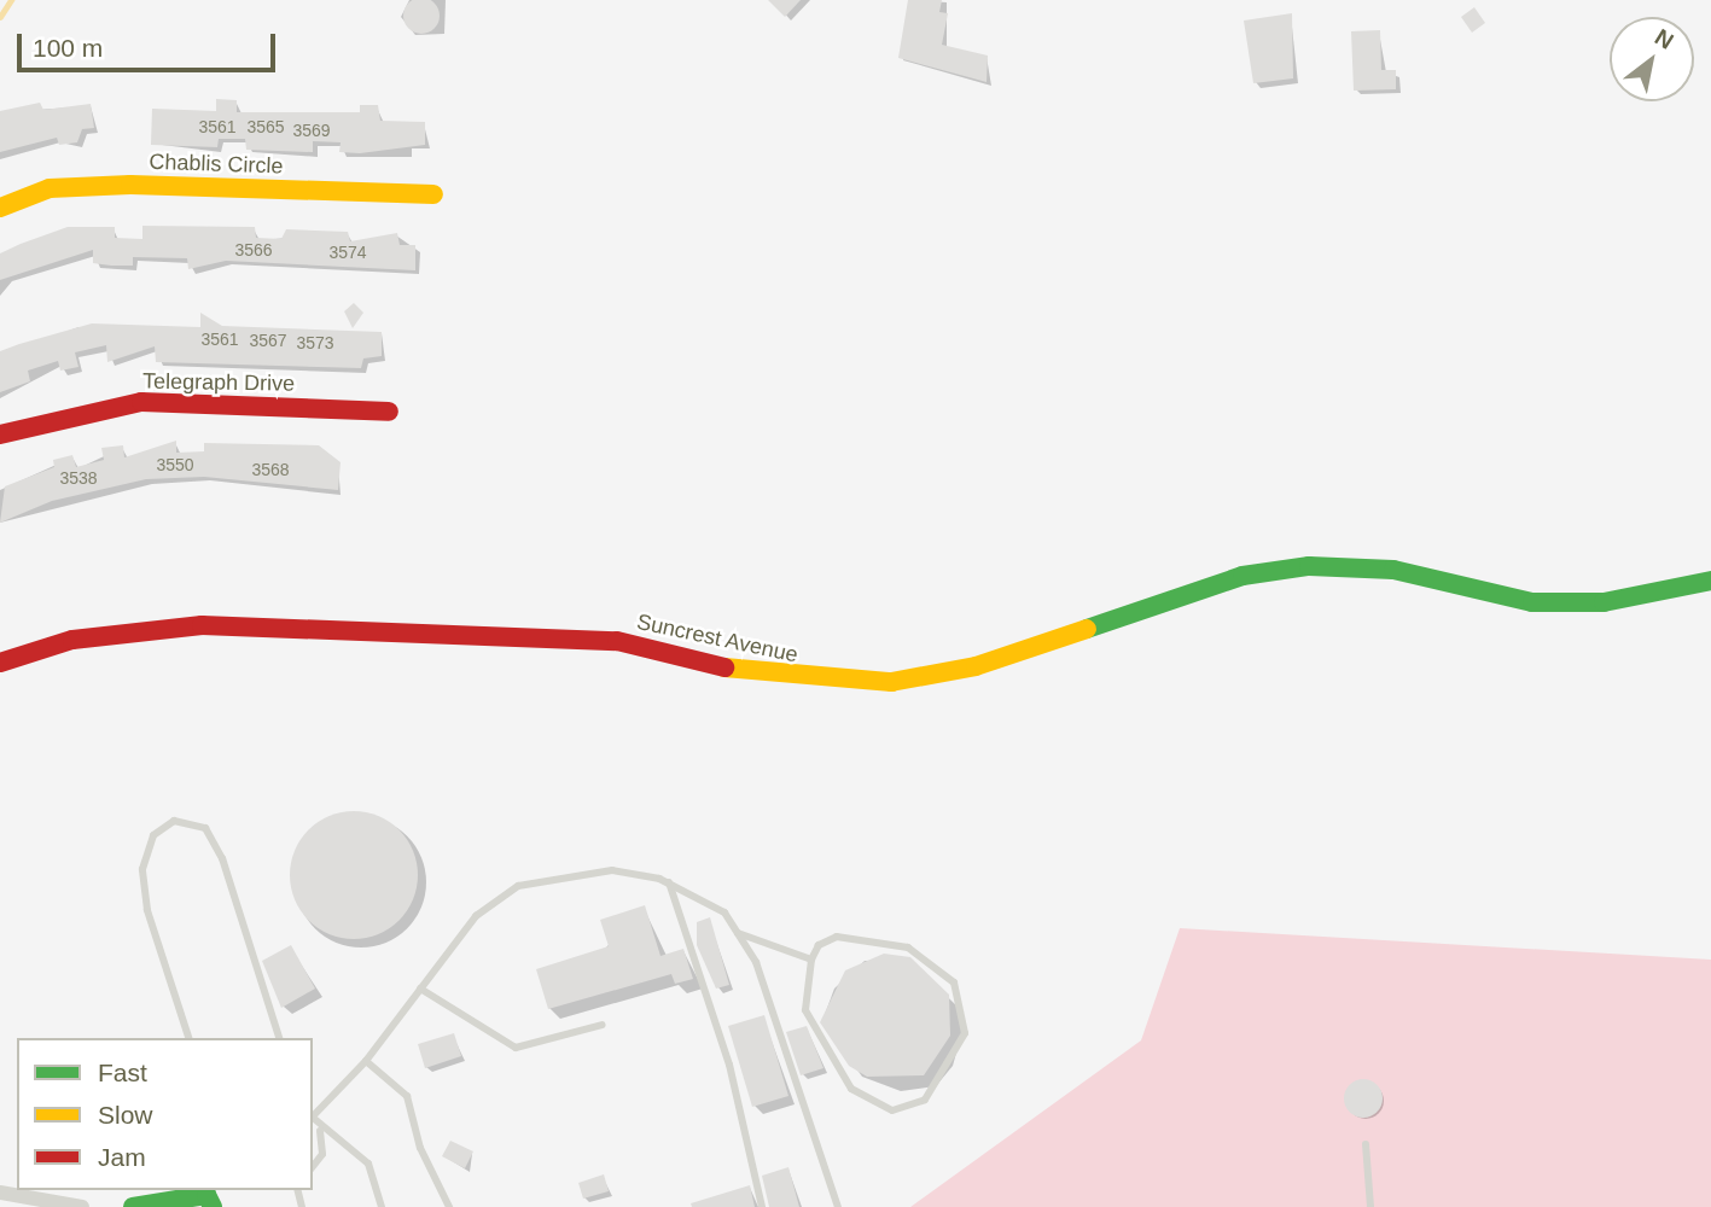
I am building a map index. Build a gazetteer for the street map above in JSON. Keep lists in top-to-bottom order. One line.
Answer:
{"streets":{"street":["Chablis Circle","Telegraph Drive","Suncrest Avenue"]},"house_numbers":["3561","3565","3569","3566","3574","3561","3567","3573","3550","3568","3538"],"legend":["Fast","Slow","Jam"],"scale_bar":"100 m","north":"top right"}
